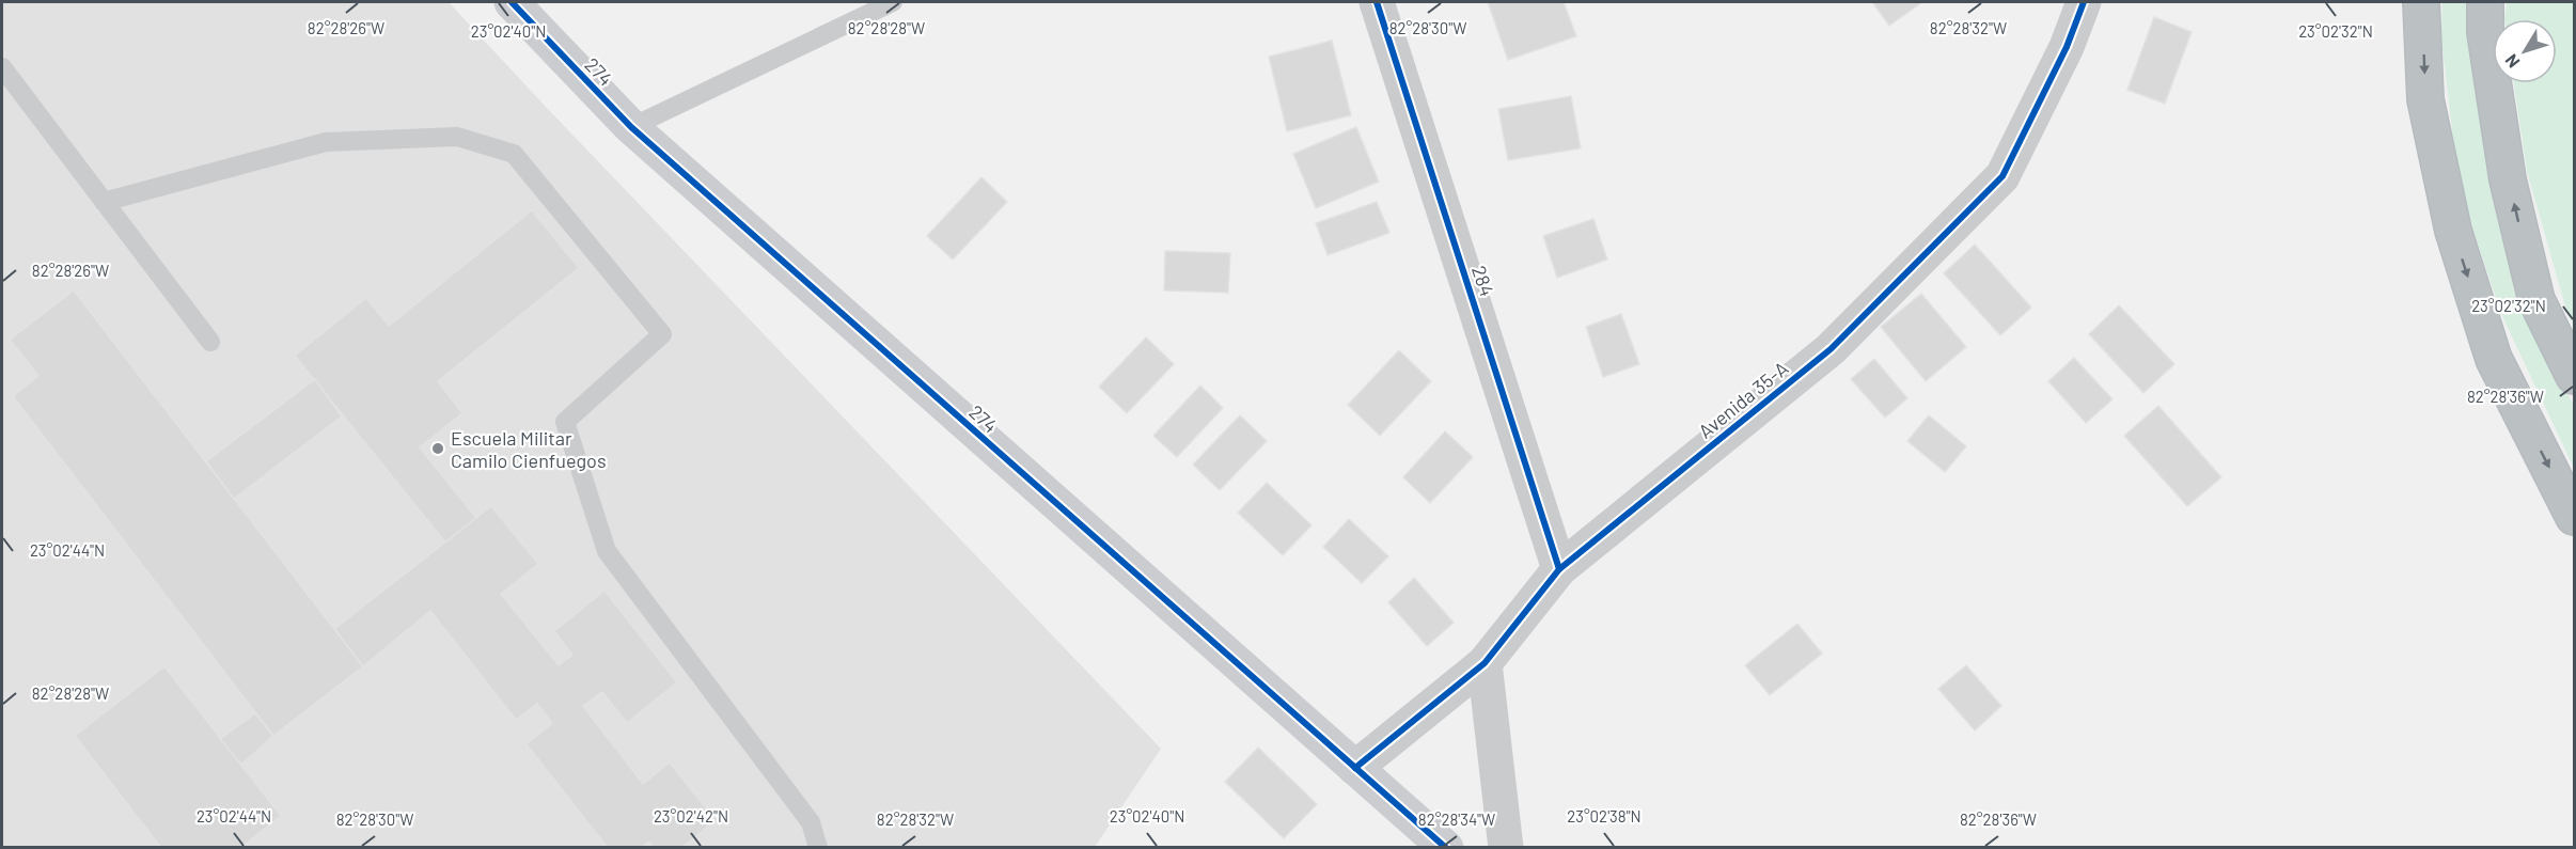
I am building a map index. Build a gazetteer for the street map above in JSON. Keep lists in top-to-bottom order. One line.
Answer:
{"streets":{"street":["274","284","Avenida 35-A"]},"crossings":[["274","Avenida 35-A"],["284","Avenida 35-A"]],"places":["Escuela Militar Camilo Cienfuegos"],"north":"bottom left","coordinates":["82°28'28\"W","82°28'30\"W","82°28'32\"W","82°28'26\"W","23°02'40\"N","23°02'32\"N","82°28'36\"W","23°02'44\"N","23°02'42\"N","23°02'38\"N","82°28'34\"W"]}
